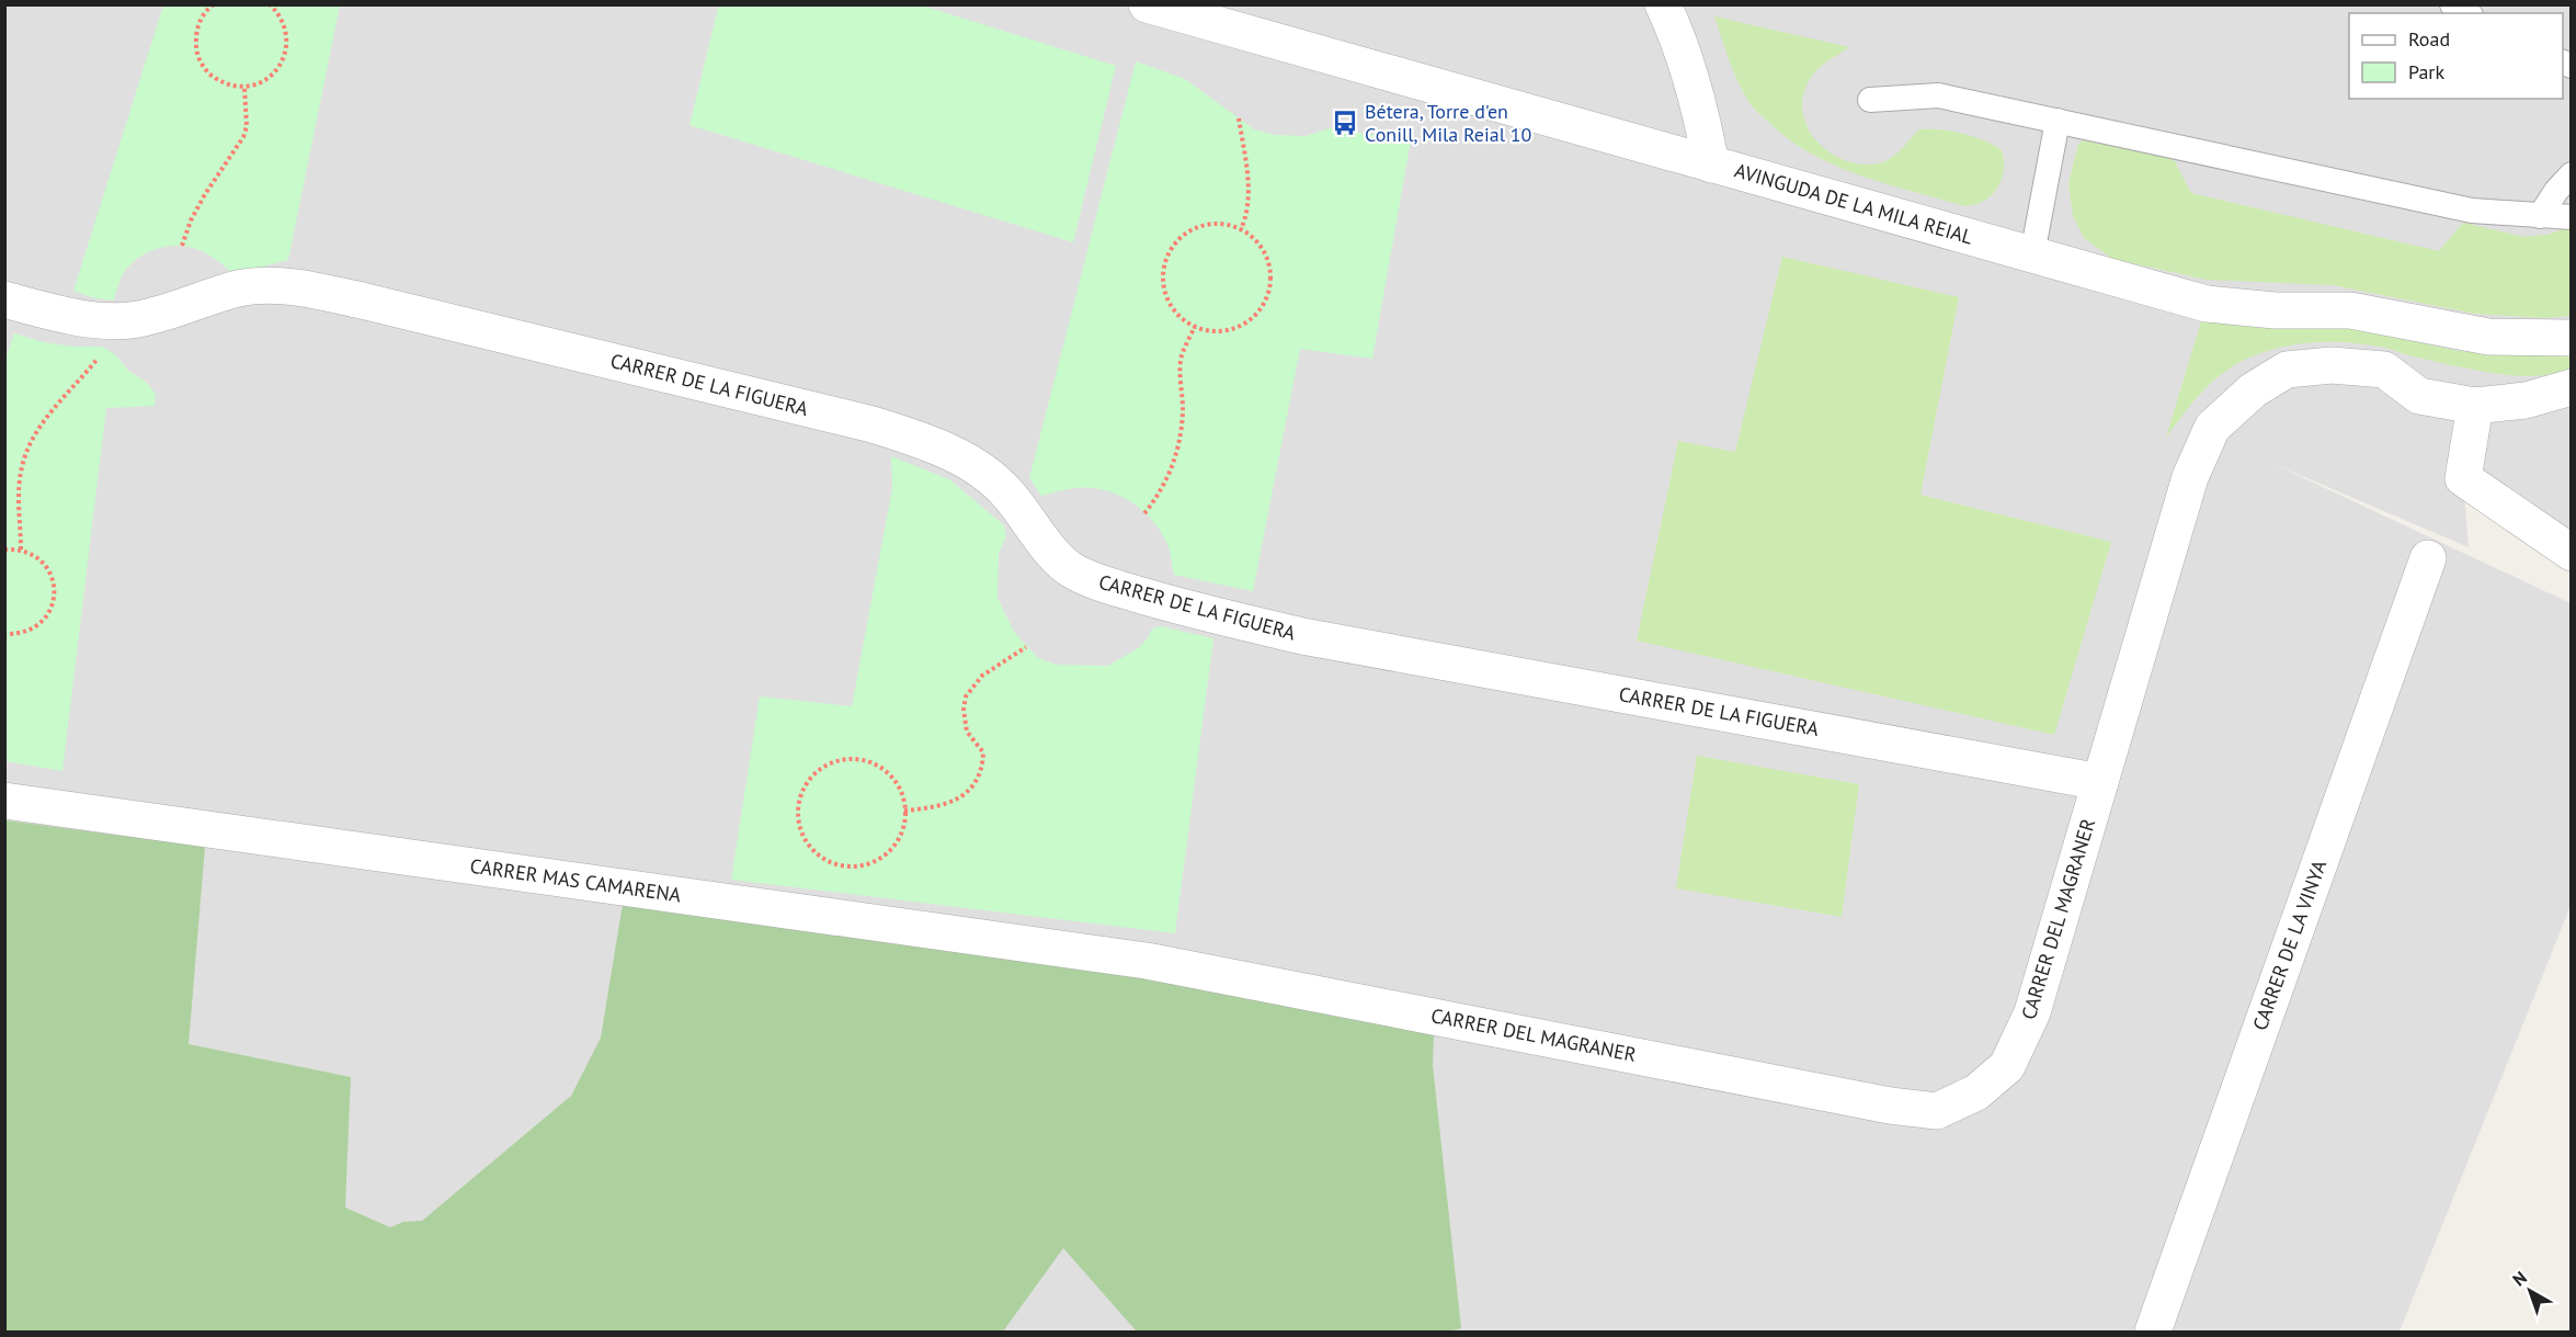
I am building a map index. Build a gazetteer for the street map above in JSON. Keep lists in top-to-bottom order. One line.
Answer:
{"streets":{"street":["AVINGUDA DE LA MILA REIAL","CARRER DE LA FIGUERA","CARRER MAS CAMARENA","CARRER DEL MAGRANER","CARRER DE LA VINYA"]},"crossings":[["CARRER DE LA FIGUERA","CARRER DEL MAGRANER"],["CARRER MAS CAMARENA","CARRER DEL MAGRANER"]],"places":{"bus stop":["Bétera, Torre d'en Conill, Mila Reial 10"]},"legend":["Road","Park"],"north":"top left"}
